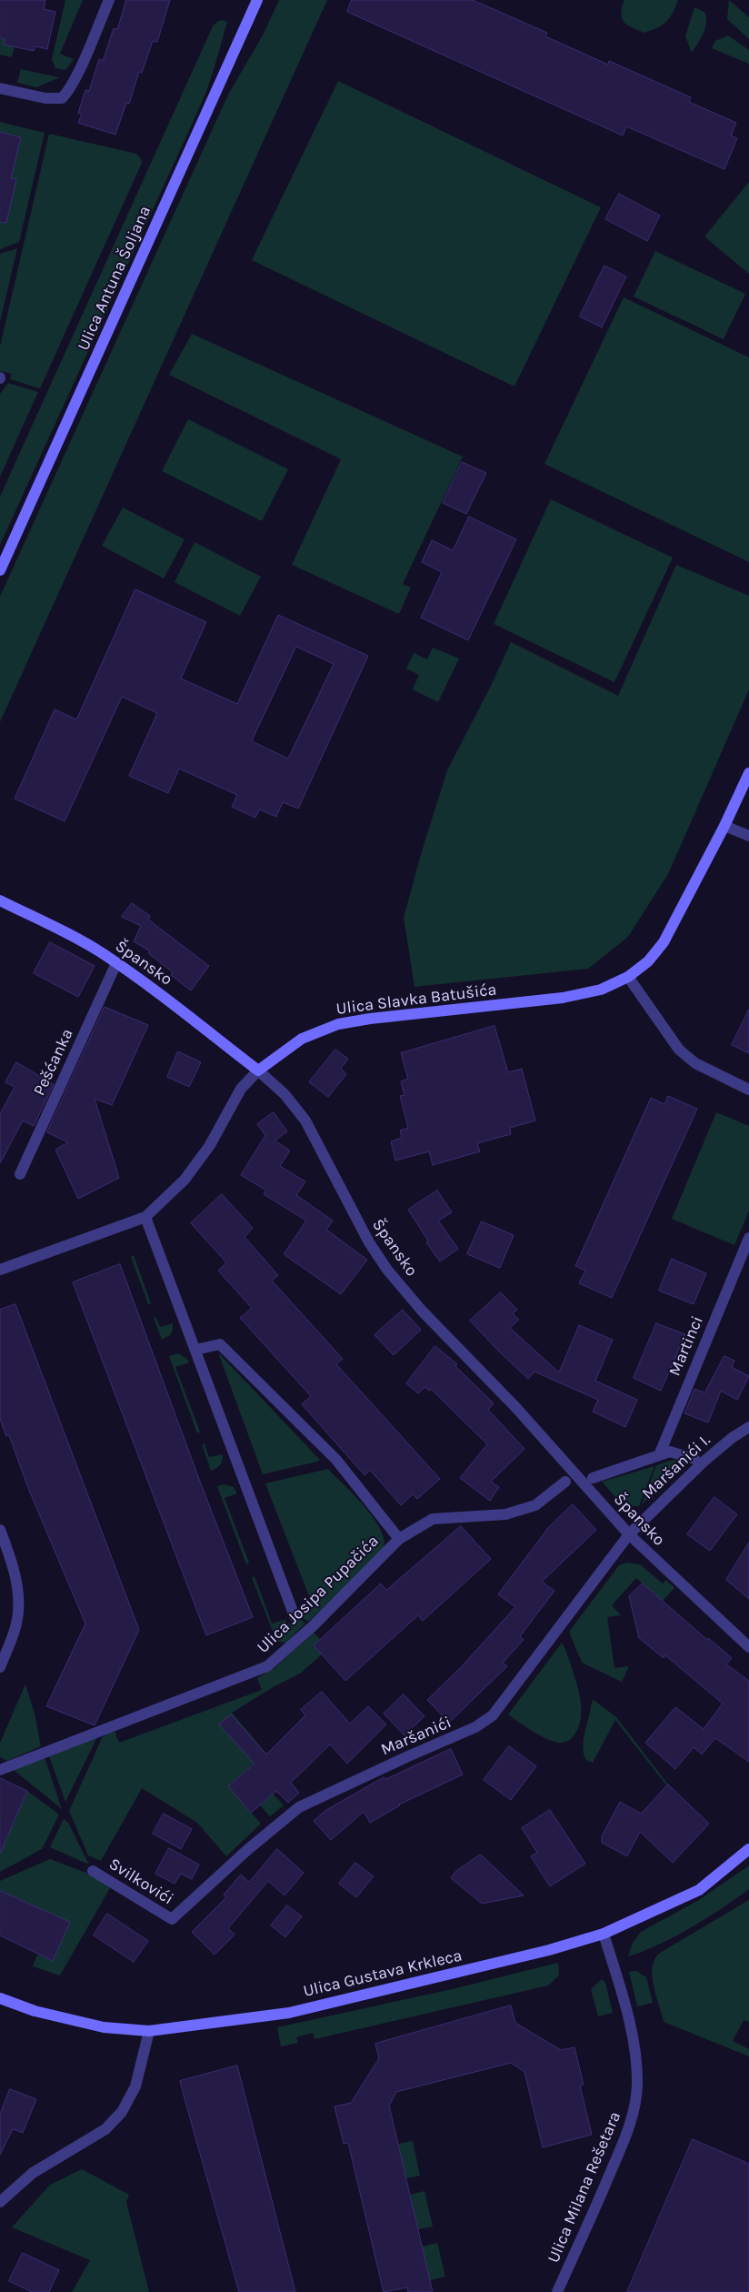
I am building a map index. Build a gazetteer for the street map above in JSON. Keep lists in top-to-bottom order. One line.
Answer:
{"streets":{"street":["Ulica Antuna Šoljana","Špansko","Ulica Slavka Batušića","Pešćanka","Martinci","Maršanići I.","Ulica Josipa Pupačića","Maršanići","Svilkovići","Ulica Gustava Krkleca","Ulica Milana Rešetara"]},"crossings":[["Špansko","Ulica Slavka Batušića"],["Špansko","Pešćanka"],["Špansko","Maršanići I."],["Špansko","Maršanići"],["Ulica Slavka Batušića","Ulica Josipa Pupačića"],["Maršanići I.","Maršanići"],["Maršanići","Svilkovići"],["Ulica Gustava Krkleca","Ulica Milana Rešetara"]]}
